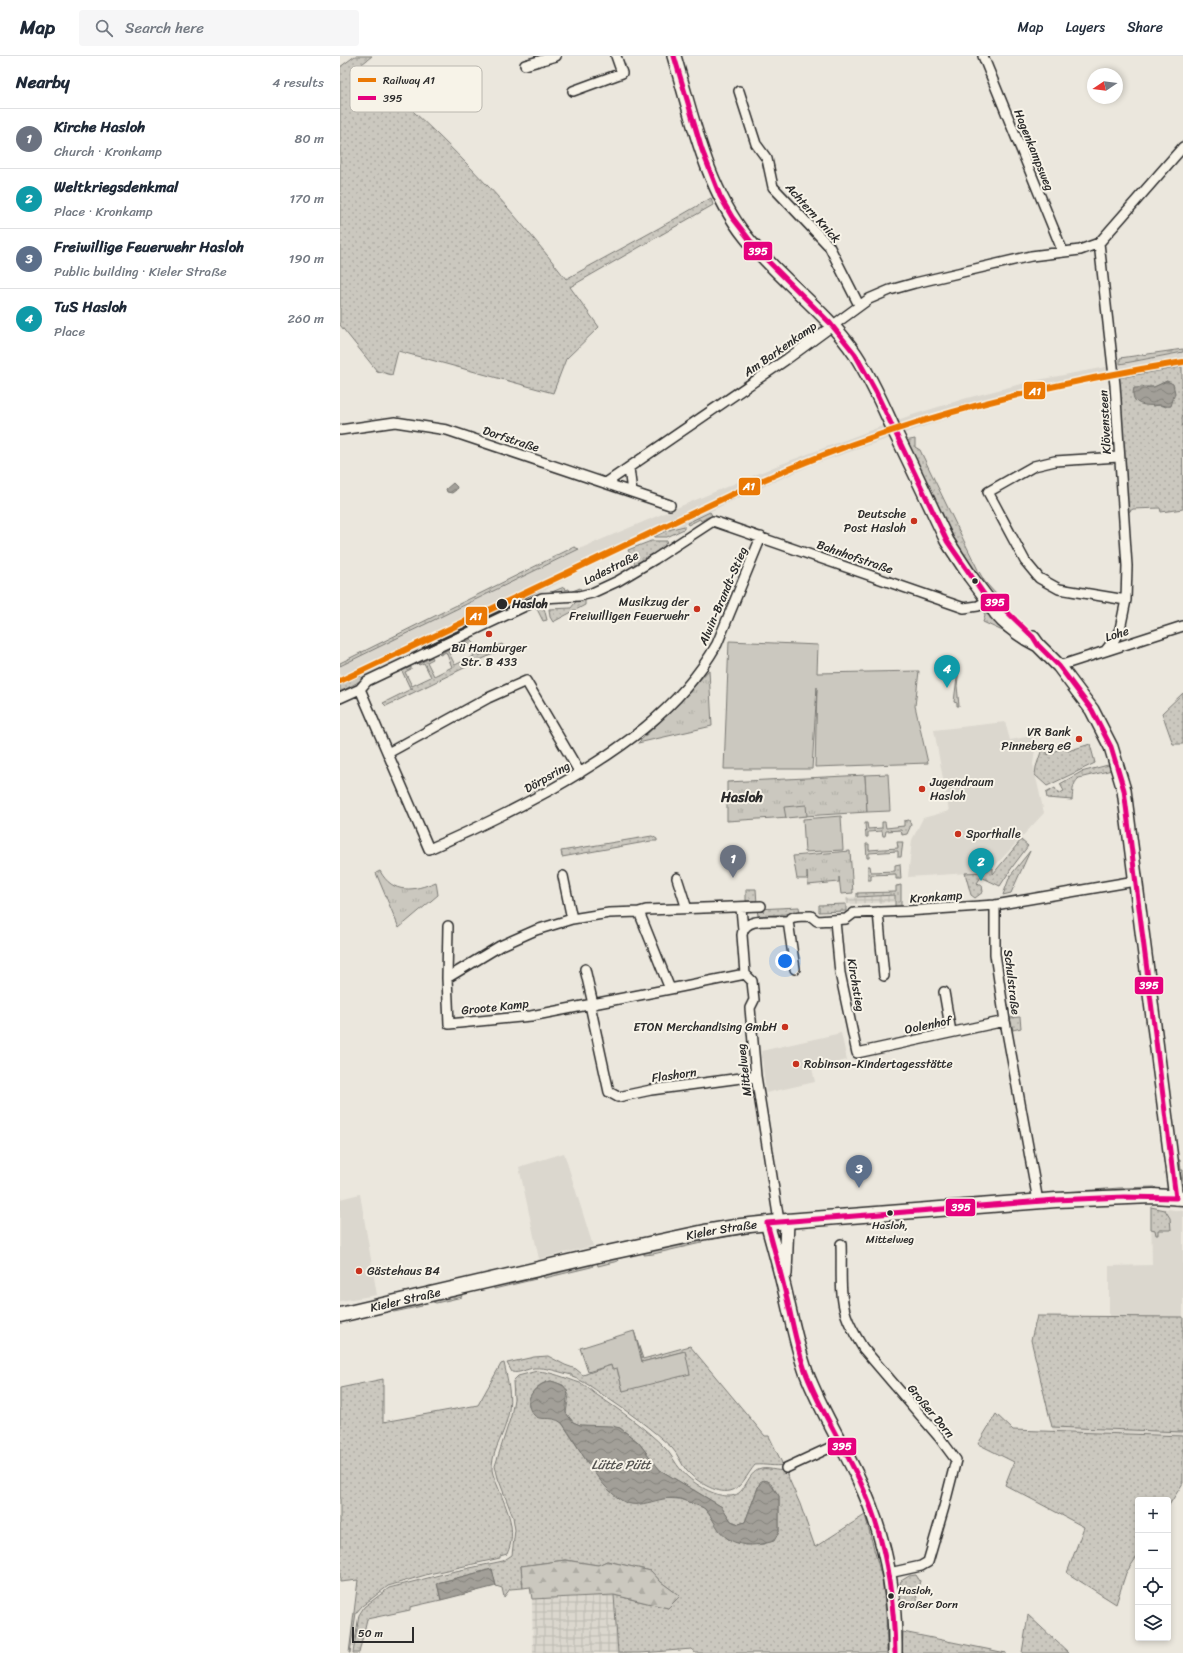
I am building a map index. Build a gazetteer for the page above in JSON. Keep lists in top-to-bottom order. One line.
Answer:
{"streets":{"main road":["Kieler Straße"],"street":["Hagenkampsweg","Achtern Knick","Am Barkenkamp","Klövensteen","Dorfstraße","Bahnhofstraße","Ladestraße","Alwin-Brandt-Stieg","Lohe","Dörpsring","Kronkamp","Schulstraße","Kirchstieg","Groote Kamp","Oolenhof","Mittelweg","Flashorn","Großer Dorn"]},"crossings":[["Hagenkampsweg","Am Barkenkamp"],["Achtern Knick","Am Barkenkamp"],["Am Barkenkamp","Klövensteen"],["Am Barkenkamp","Dorfstraße"],["Klövensteen","Lohe"],["Bahnhofstraße","Ladestraße"],["Bahnhofstraße","Alwin-Brandt-Stieg"],["Ladestraße","Dörpsring"],["Alwin-Brandt-Stieg","Dörpsring"],["Kronkamp","Schulstraße"],["Kronkamp","Kirchstieg"],["Schulstraße","Oolenhof"],["Schulstraße","Kieler Straße"],["Kirchstieg","Oolenhof"],["Groote Kamp","Mittelweg"],["Groote Kamp","Flashorn"],["Mittelweg","Flashorn"],["Mittelweg","Kieler Straße"]],"districts":["Hasloh"],"water":["Lütte Pütt"],"places":["Deutsche Post Hasloh","Hasloh","Musikzug der Freiwilligen Feuerwehr","Bü Hamburger Str. B 433","VR Bank Pinneberg eG","Jugendraum Hasloh","Sporthalle","ETON Merchandising GmbH","Robinson-Kindertagesstätte","Hasloh, Mittelweg","Gästehaus B4","Hasloh, Großer Dorn"],"lines":["transit line 395","rail line A1"],"legend":["Railway A1","395"],"scale_bar":"50 m","north":"left","page":{"header":"Map","search":"Search here","nav":["Map","Layers","Share"],"heading":["Nearby","4 results"],"list":[{"mark":"1","name":"Kirche Hasloh","note":"Church · Kronkamp","value":"80 m"},{"mark":"2","name":"Weltkriegsdenkmal","note":"Place · Kronkamp","value":"170 m"},{"mark":"3","name":"Freiwillige Feuerwehr Hasloh","note":"Public building · Kieler Straße","value":"190 m"},{"mark":"4","name":"TuS Hasloh","note":"Place","value":"260 m"}],"pins":["4","1","2","3"],"map_buttons":["+","−"],"scale":"50 m"}}
